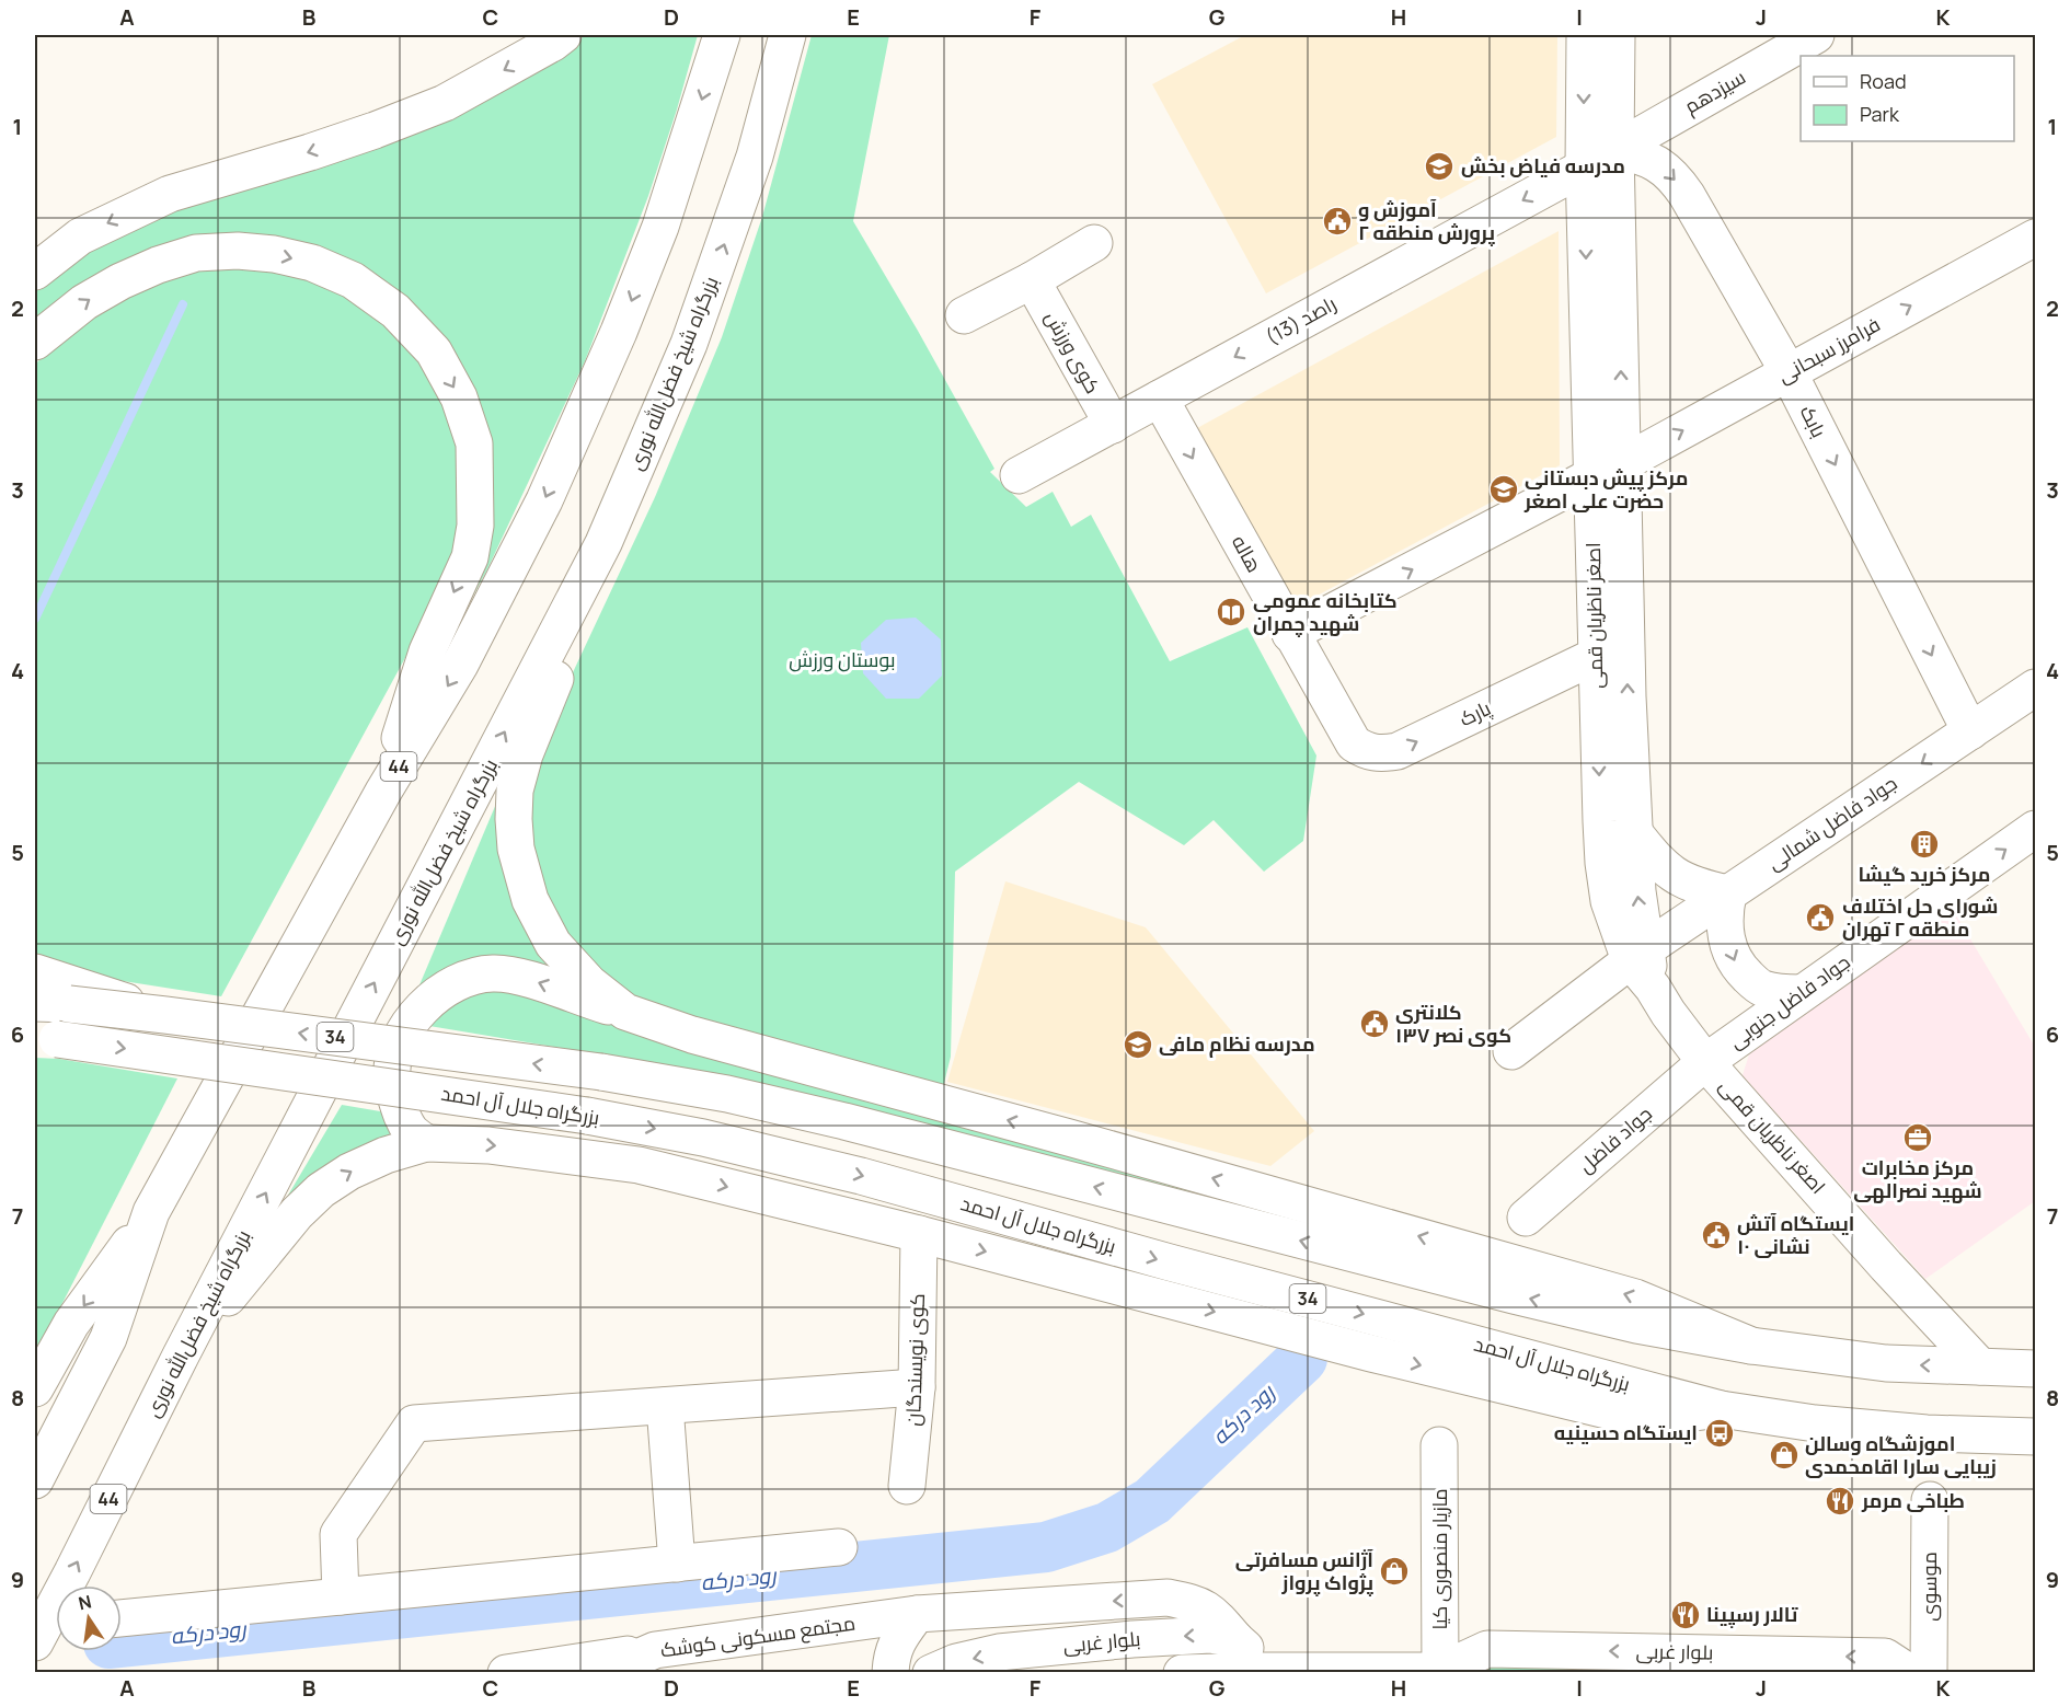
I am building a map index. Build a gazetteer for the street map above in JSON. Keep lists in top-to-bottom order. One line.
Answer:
{"streets":{"main road":["سیزدهم","راصد (13)","فرامرز سبحانی","کوی ورزش","بزرگراه شیخ فضل‌الله نوری","بابک","هاله","اصغر ناظریان قمی","پارک","44","جواد فاضل شمالی","جواد فاضل جنوبی","34","بزرگراه جلال آل احمد","جواد فاضل","کوی نویسندگان","مازیار منصوری کیا","موسوی","مجتمع مسکونی کوشک","بلوار غربی"]},"crossings":[["سیزدهم","راصد (13)"],["سیزدهم","بابک"],["سیزدهم","اصغر ناظریان قمی"],["راصد (13)","کوی ورزش"],["راصد (13)","هاله"],["راصد (13)","اصغر ناظریان قمی"],["فرامرز سبحانی","بابک"],["فرامرز سبحانی","هاله"],["فرامرز سبحانی","اصغر ناظریان قمی"],["بابک","اصغر ناظریان قمی"],["بابک","جواد فاضل شمالی"],["هاله","پارک"],["اصغر ناظریان قمی","پارک"],["اصغر ناظریان قمی","جواد فاضل شمالی"],["اصغر ناظریان قمی","جواد فاضل جنوبی"],["اصغر ناظریان قمی","34"],["اصغر ناظریان قمی","جواد فاضل"],["جواد فاضل جنوبی","جواد فاضل"],["مازیار منصوری کیا","بلوار غربی"],["مجتمع مسکونی کوشک","بلوار غربی"]],"one_way":["راصد (13)","فرامرز سبحانی","بابک","هاله","جواد فاضل شمالی","جواد فاضل جنوبی"],"water":["رود درکه"],"parks":["بوستان ورزش"],"places":{"school or university":["مدرسه فیاض بخش","مرکز پیش دبستانی حضرت علی اصغر","مدرسه نظام مافی"],"public building":["آموزش و پرورش منطقه ۲","شورای حل اختلاف منطقه ۲ تهران","کلانتری ۱۳۷ کوی نصر","ایستگاه آتش نشانی ۱۰"],"library":["کتابخانه عمومی شهید چمران"],"building":["مرکز خرید گیشا"],"office":["مرکز مخابرات شهید نصرالهی"],"bus stop":["ایستگاه حسینیه"],"shop":["اموزشگاه وسالن زیبایی سارا اقامحمدی","آژانس مسافرتی پژواک پرواز"],"restaurant":["طباخی مرمر","تالار رسپینا"]},"legend":["Road","Park"],"north":"top","grid":{"columns":["A","B","C","D","E","F","G","H","I","J","K"],"rows":["1","2","3","4","5","6","7","8","9"]}}
